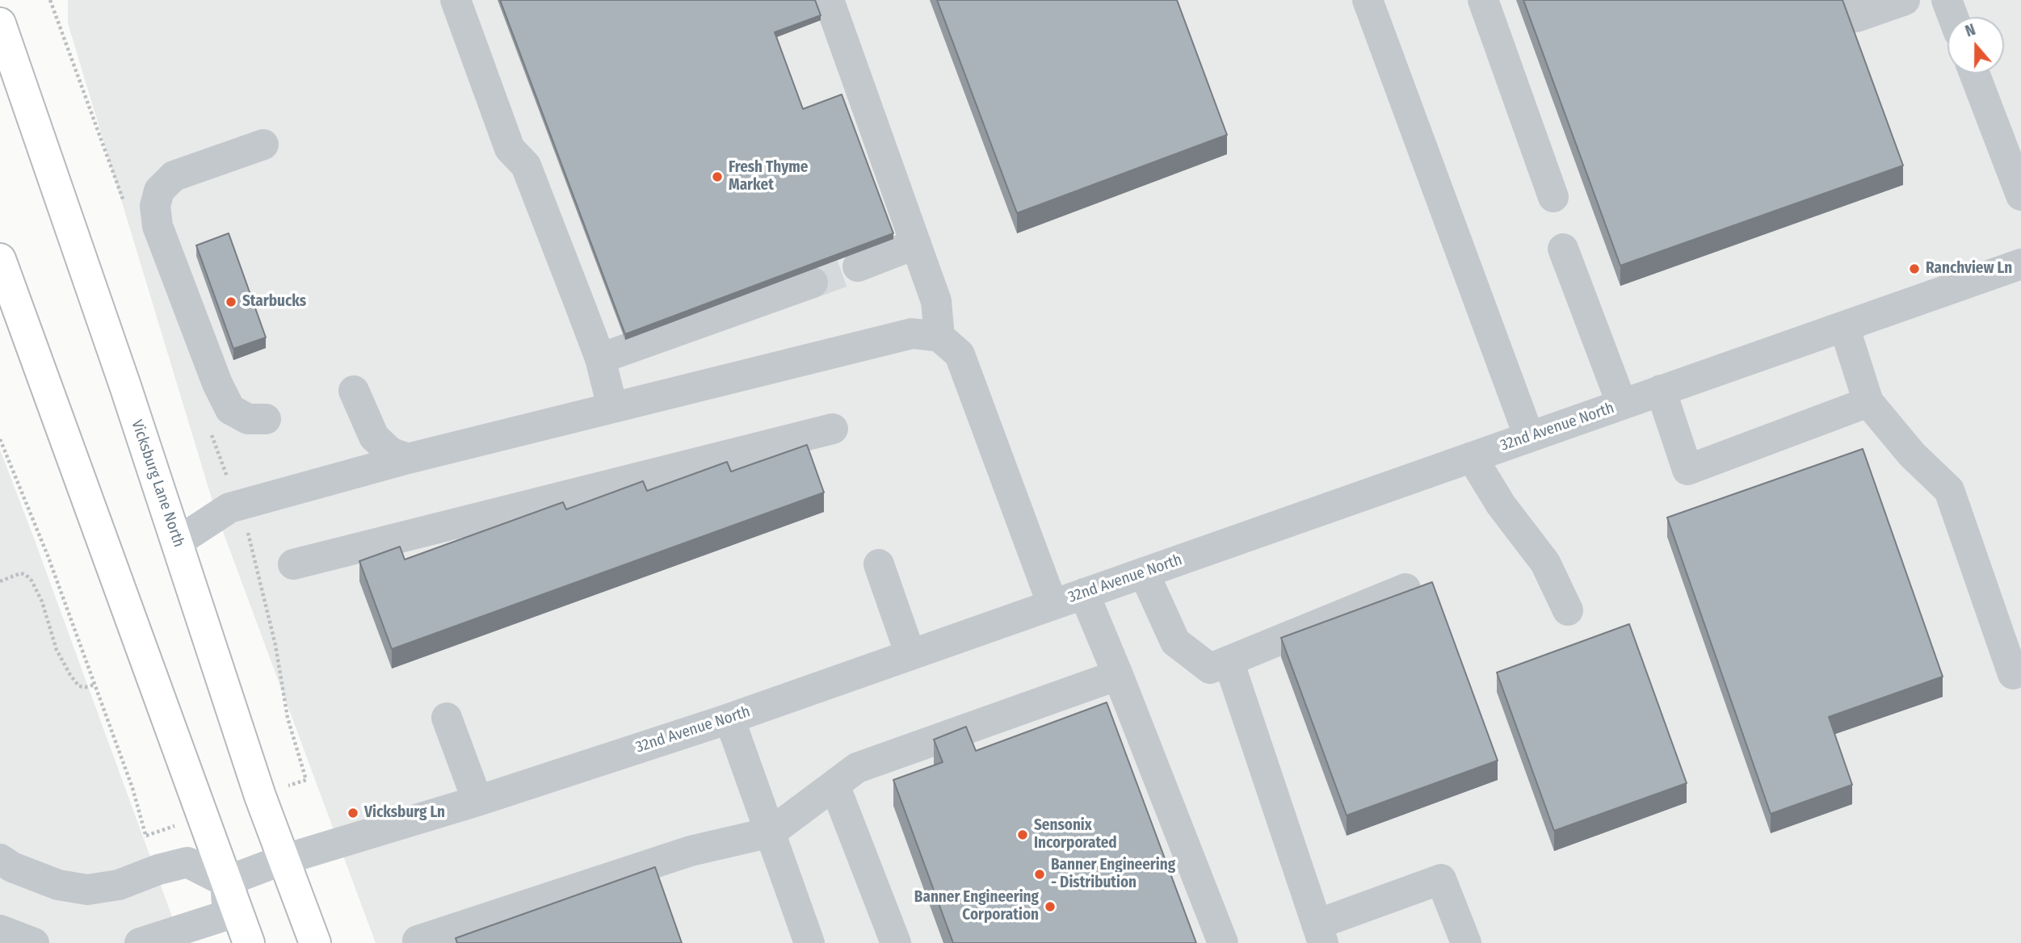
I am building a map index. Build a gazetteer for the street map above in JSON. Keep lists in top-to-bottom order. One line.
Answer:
{"streets":{"main road":["Vicksburg Lane North"],"street":["32nd Avenue North"]},"crossings":[["32nd Avenue North","Vicksburg Lane North"]],"places":["Fresh Thyme Market","Ranchview Ln","Starbucks","Vicksburg Ln","Sensonix Incorporated","Banner Engineering - Distribution","Banner Engineering Corporation"],"north":"top"}
